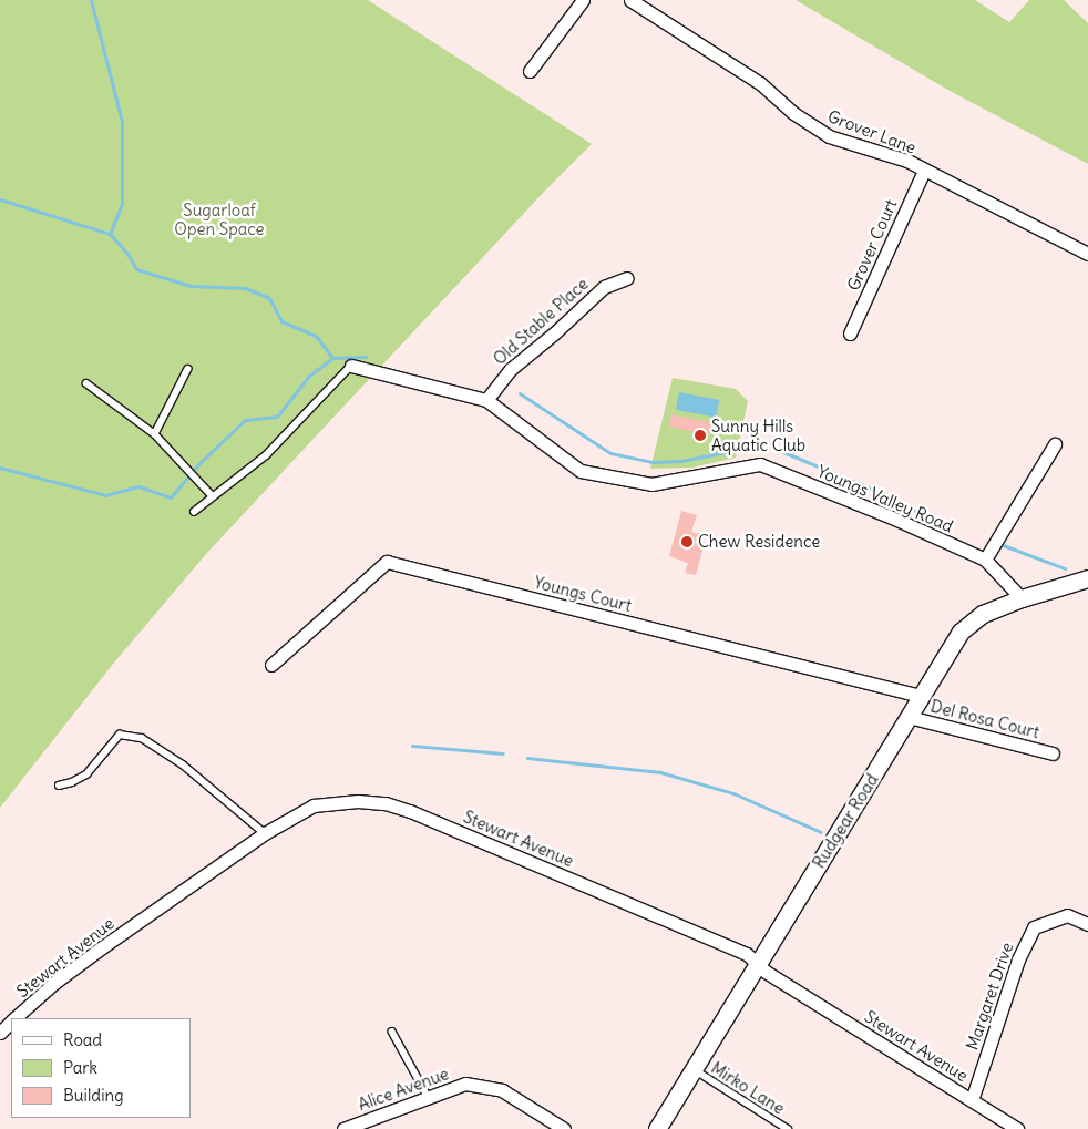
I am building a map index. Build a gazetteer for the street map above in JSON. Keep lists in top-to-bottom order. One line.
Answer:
{"streets":{"street":["Grover Lane","Grover Court","Old Stable Place","Youngs Valley Road","Youngs Court","Del Rosa Court","Rudgear Road","Stewart Avenue","Margaret Drive","Alice Avenue"],"lane":["Mirko Lane"]},"crossings":[["Grover Lane","Grover Court"],["Old Stable Place","Youngs Valley Road"],["Youngs Valley Road","Rudgear Road"],["Youngs Court","Rudgear Road"],["Del Rosa Court","Rudgear Road"],["Rudgear Road","Stewart Avenue"],["Rudgear Road","Mirko Lane"],["Stewart Avenue","Margaret Drive"]],"parks":["Sugarloaf Open Space"],"places":["Sunny Hills Aquatic Club","Chew Residence"],"legend":["Road","Park","Building"]}
